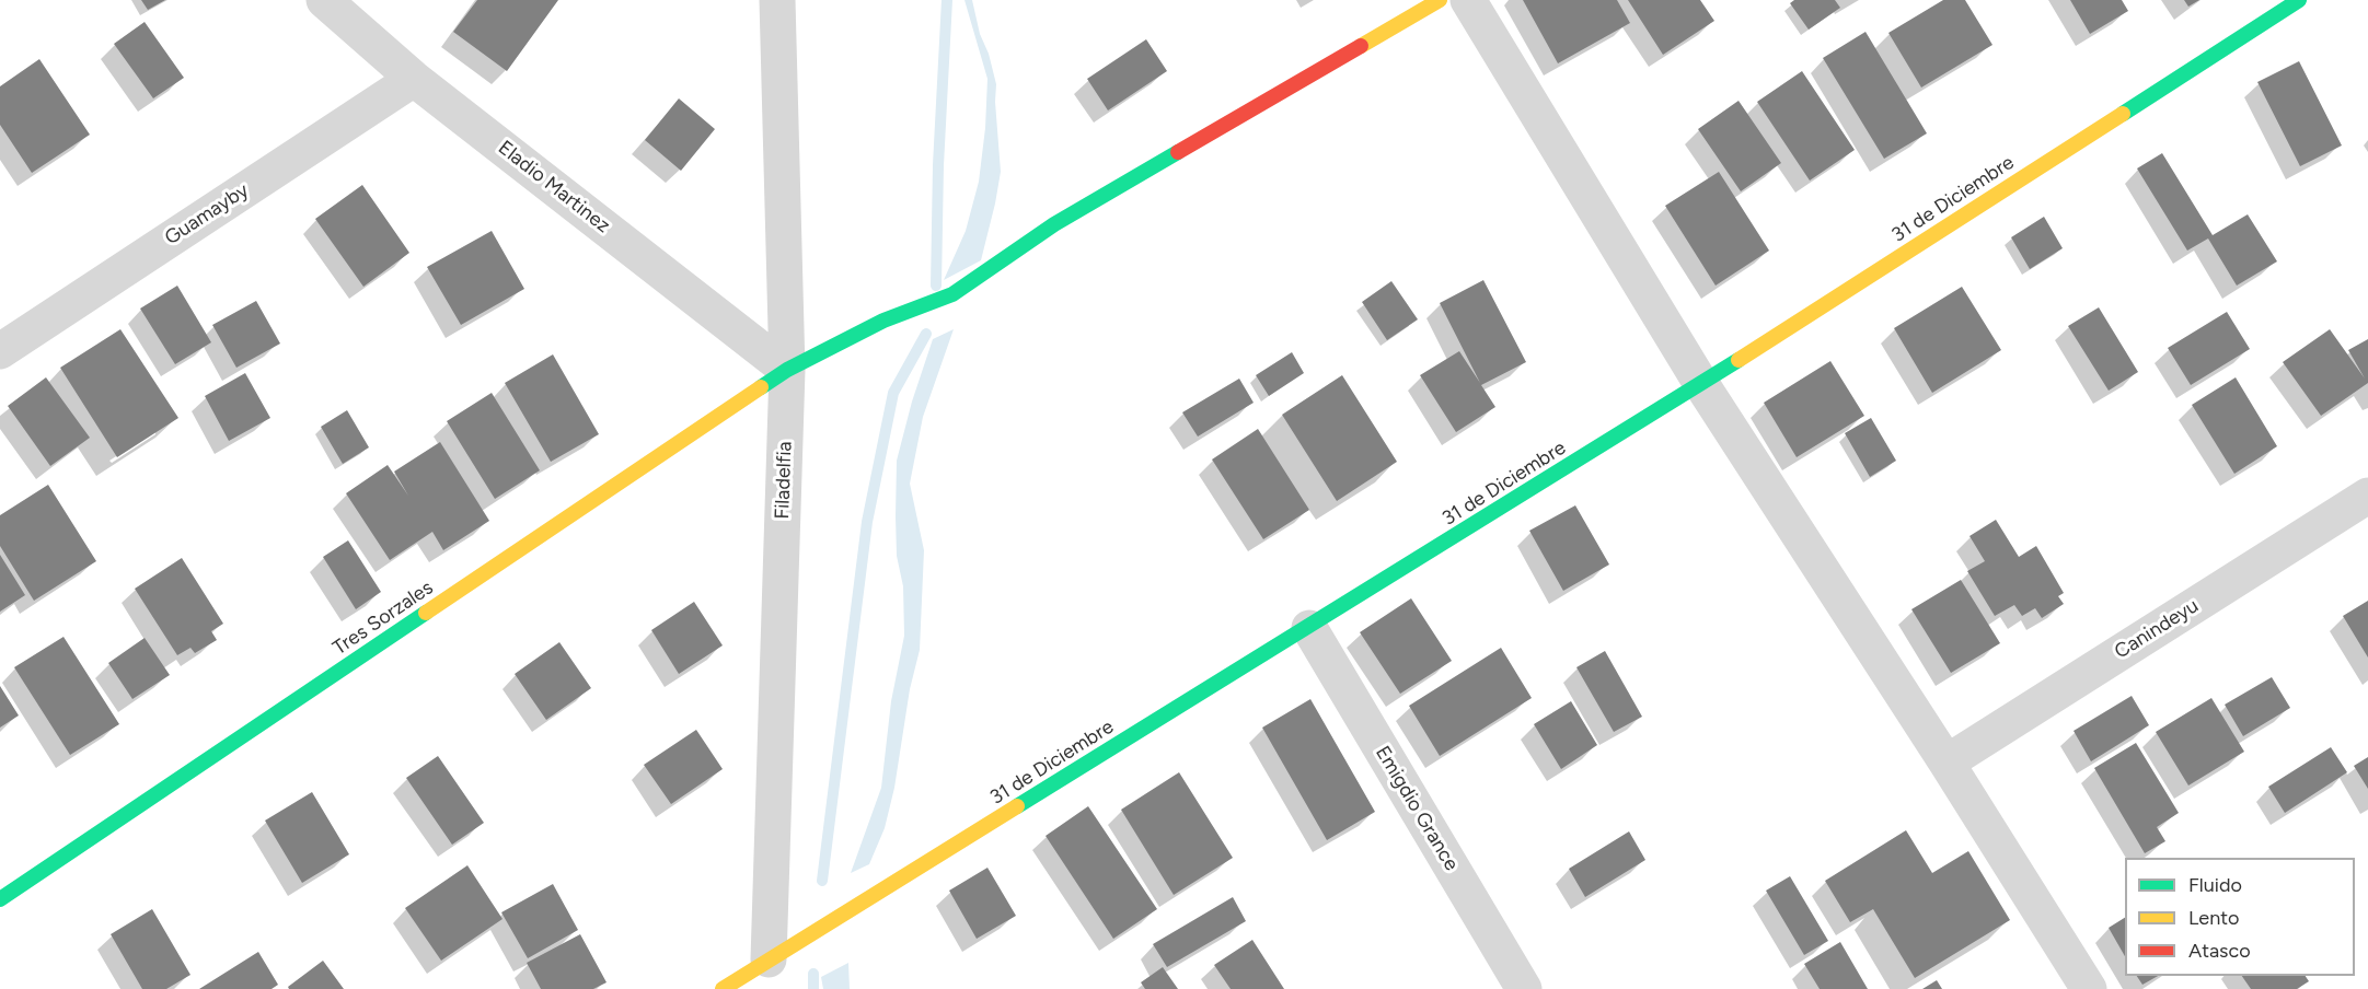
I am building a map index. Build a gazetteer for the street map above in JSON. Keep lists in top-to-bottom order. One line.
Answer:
{"streets":{"street":["Eladio Martinez","31 de Diciembre","Guamayby","Filadelfia","Tres Sorzales","Canindeyu","Emigdio Grance"]},"crossings":[["Eladio Martinez","Guamayby"],["Eladio Martinez","Filadelfia"],["Eladio Martinez","Tres Sorzales"],["31 de Diciembre","Filadelfia"],["31 de Diciembre","Emigdio Grance"],["Filadelfia","Tres Sorzales"]],"legend":["Fluido","Lento","Atasco"]}
